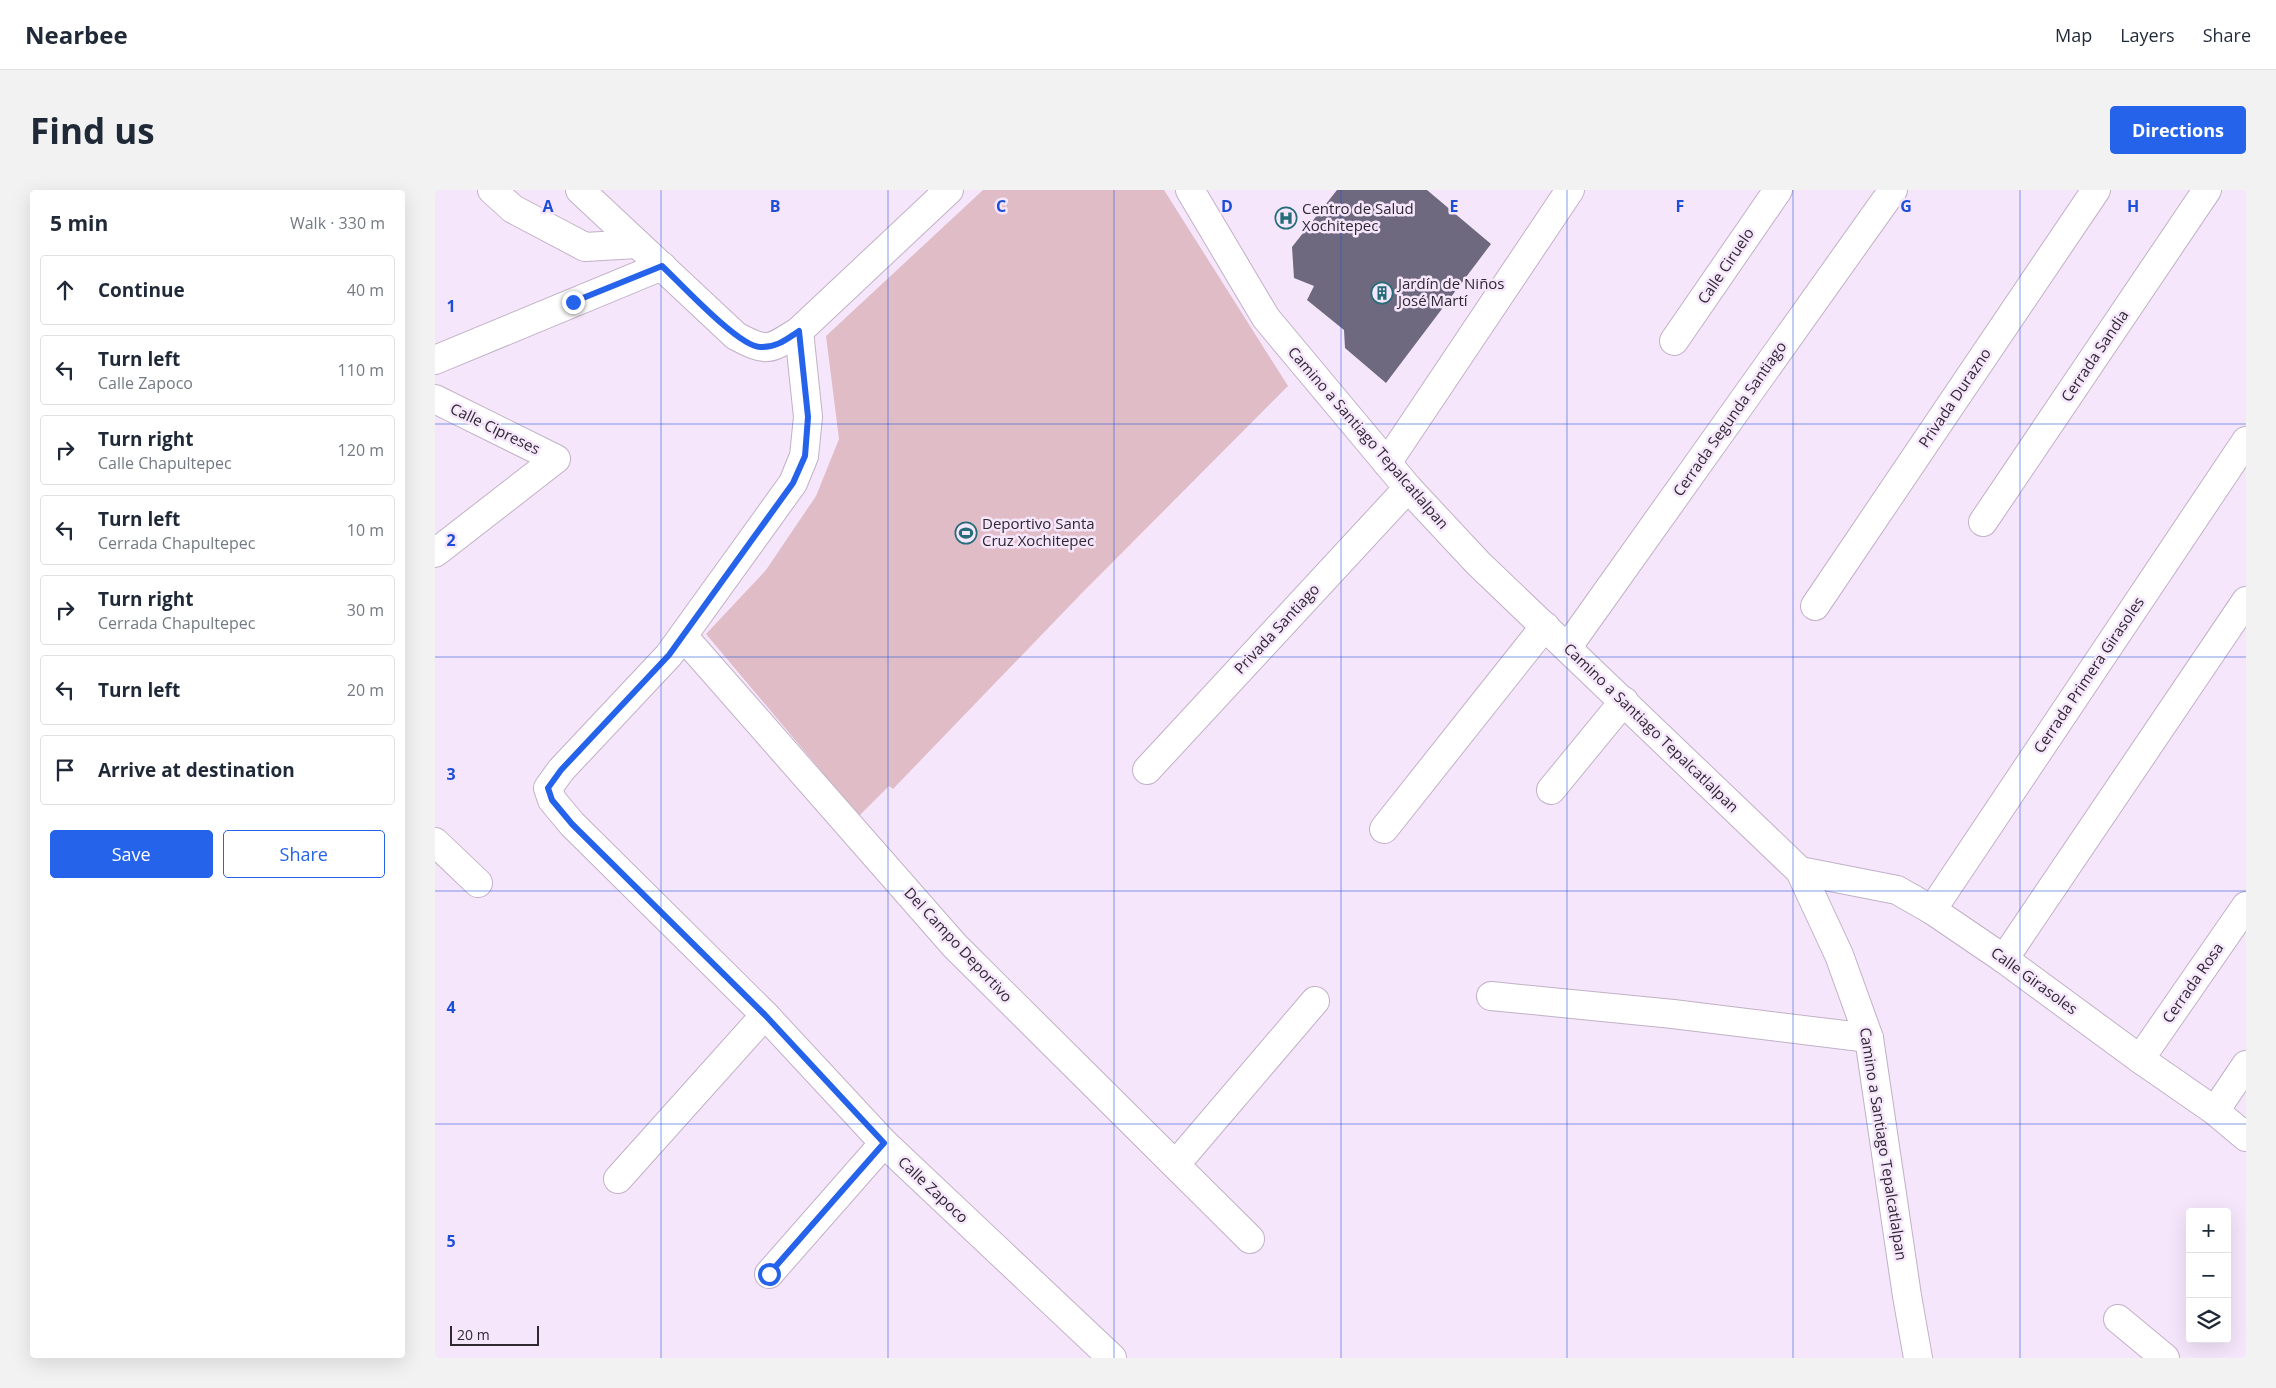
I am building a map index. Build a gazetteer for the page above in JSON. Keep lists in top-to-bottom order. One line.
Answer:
{"streets":{"street":["Calle Ciruelo","Cerrada Sandia","Privada Durazno","Cerrada Segunda Santiago","Calle Cipreses","Camino a Santiago Tepalcatlalpan","Privada Santiago","Cerrada Primera Girasoles","Del Campo Deportivo","Calle Girasoles","Cerrada Rosa","Calle Zapoco"]},"crossings":[["Cerrada Segunda Santiago","Camino a Santiago Tepalcatlalpan"],["Camino a Santiago Tepalcatlalpan","Privada Santiago"],["Camino a Santiago Tepalcatlalpan","Calle Girasoles"],["Cerrada Primera Girasoles","Calle Girasoles"],["Del Campo Deportivo","Calle Zapoco"],["Calle Girasoles","Cerrada Rosa"]],"places":{"hospital":["Centro de Salud Xochitepec"],"building":["Jardín de Niños José Martí"],"sports":["Deportivo Santa Cruz Xochitepec"]},"scale_bar":"20 m","page":{"header":"Nearbee","nav":["Map","Layers","Share"],"buttons":["Directions",["Save","Share"]],"title":"Find us","heading":["5 min","Walk · 330 m"],"list":[["Continue","40 m"],["Turn left","Calle Zapoco","110 m"],["Turn right","Calle Chapultepec","120 m"],["Turn left","Cerrada Chapultepec","10 m"],["Turn right","Cerrada Chapultepec","30 m"],["Turn left","20 m"],"Arrive at destination"],"map_buttons":["+","−"],"scale":"20 m"},"grid":{"columns":["A","B","C","D","E","F","G","H"],"rows":["1","2","3","4","5"]}}
